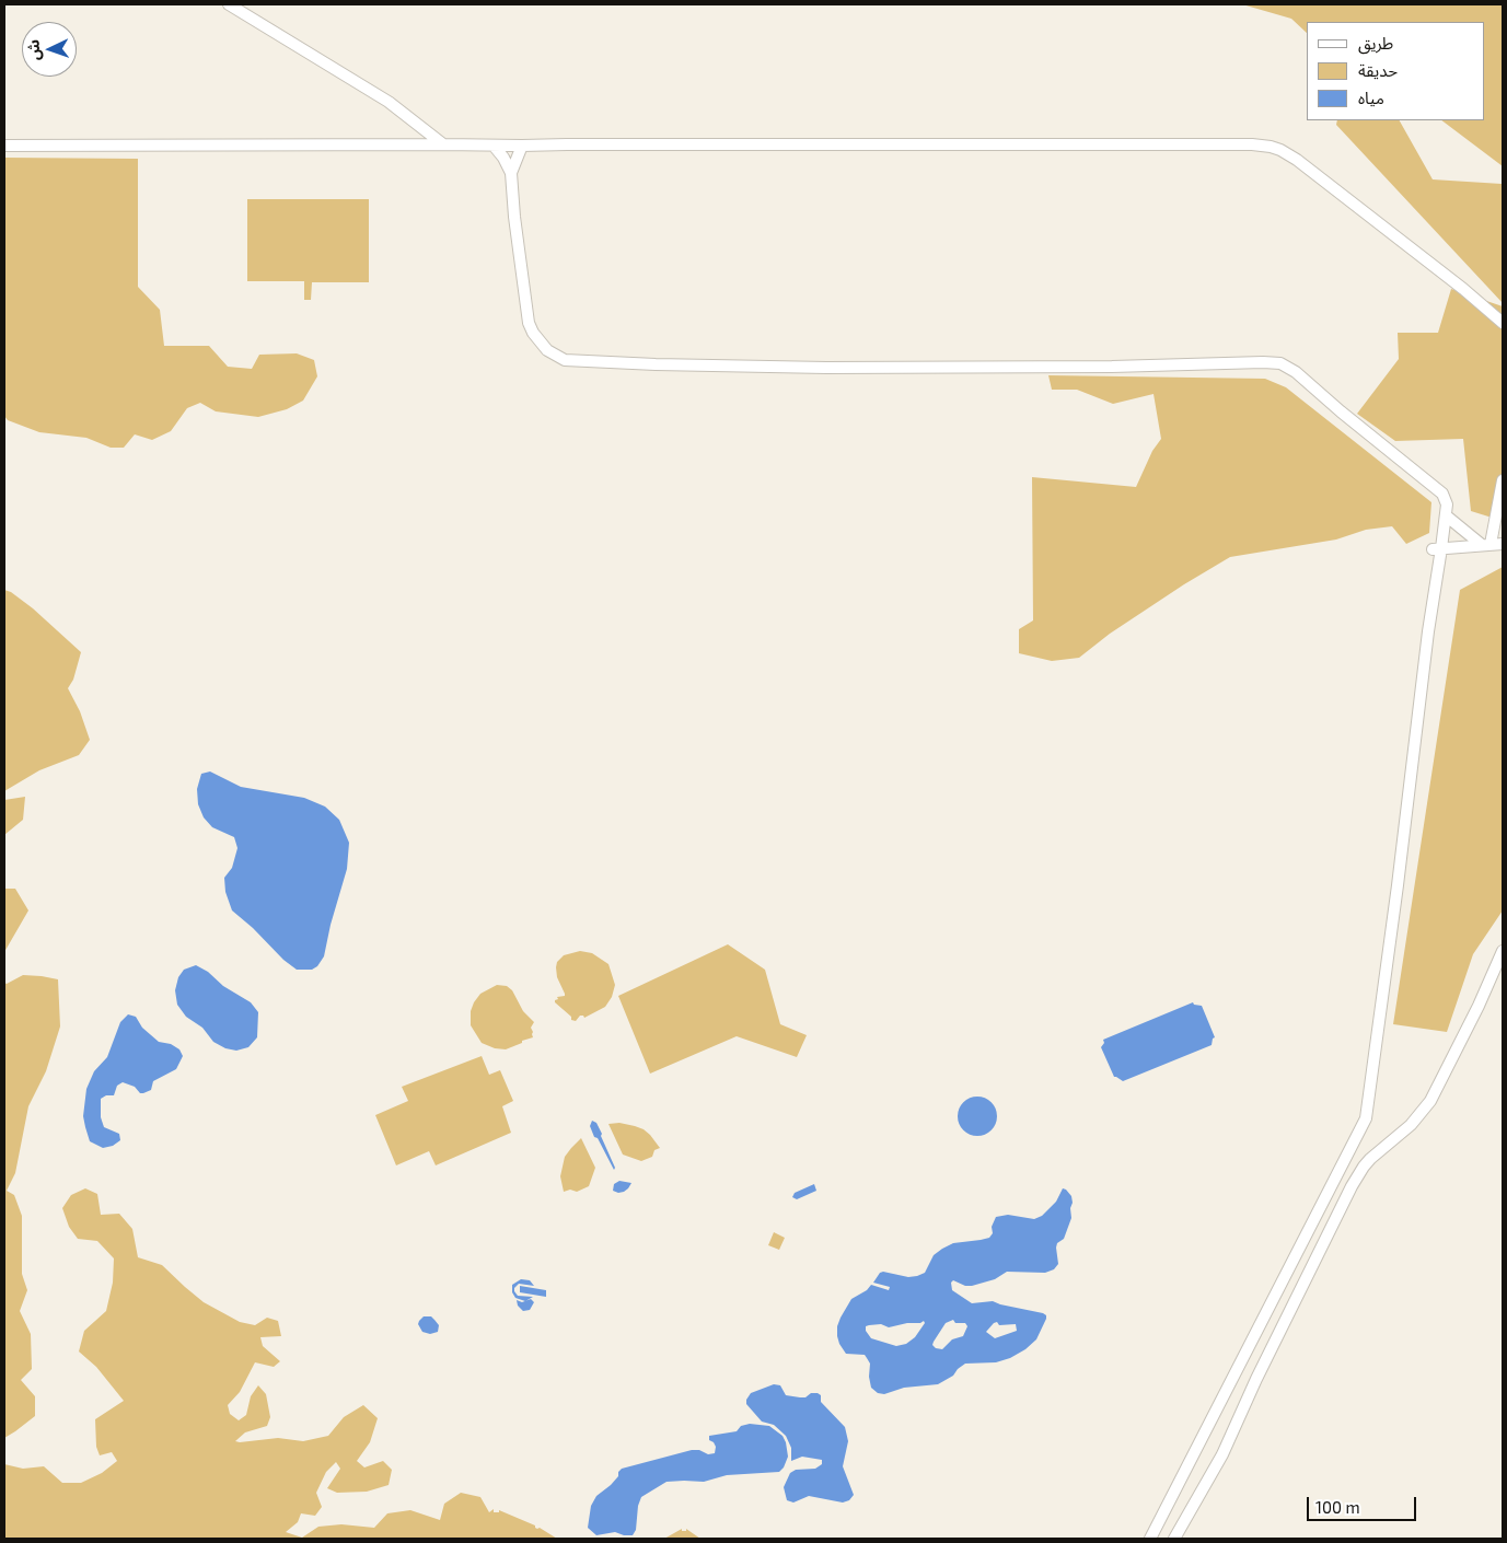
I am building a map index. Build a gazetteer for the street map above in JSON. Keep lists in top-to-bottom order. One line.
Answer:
{"legend":["طريق","حديقة","مياه"],"scale_bar":"100 m","north":"left"}
